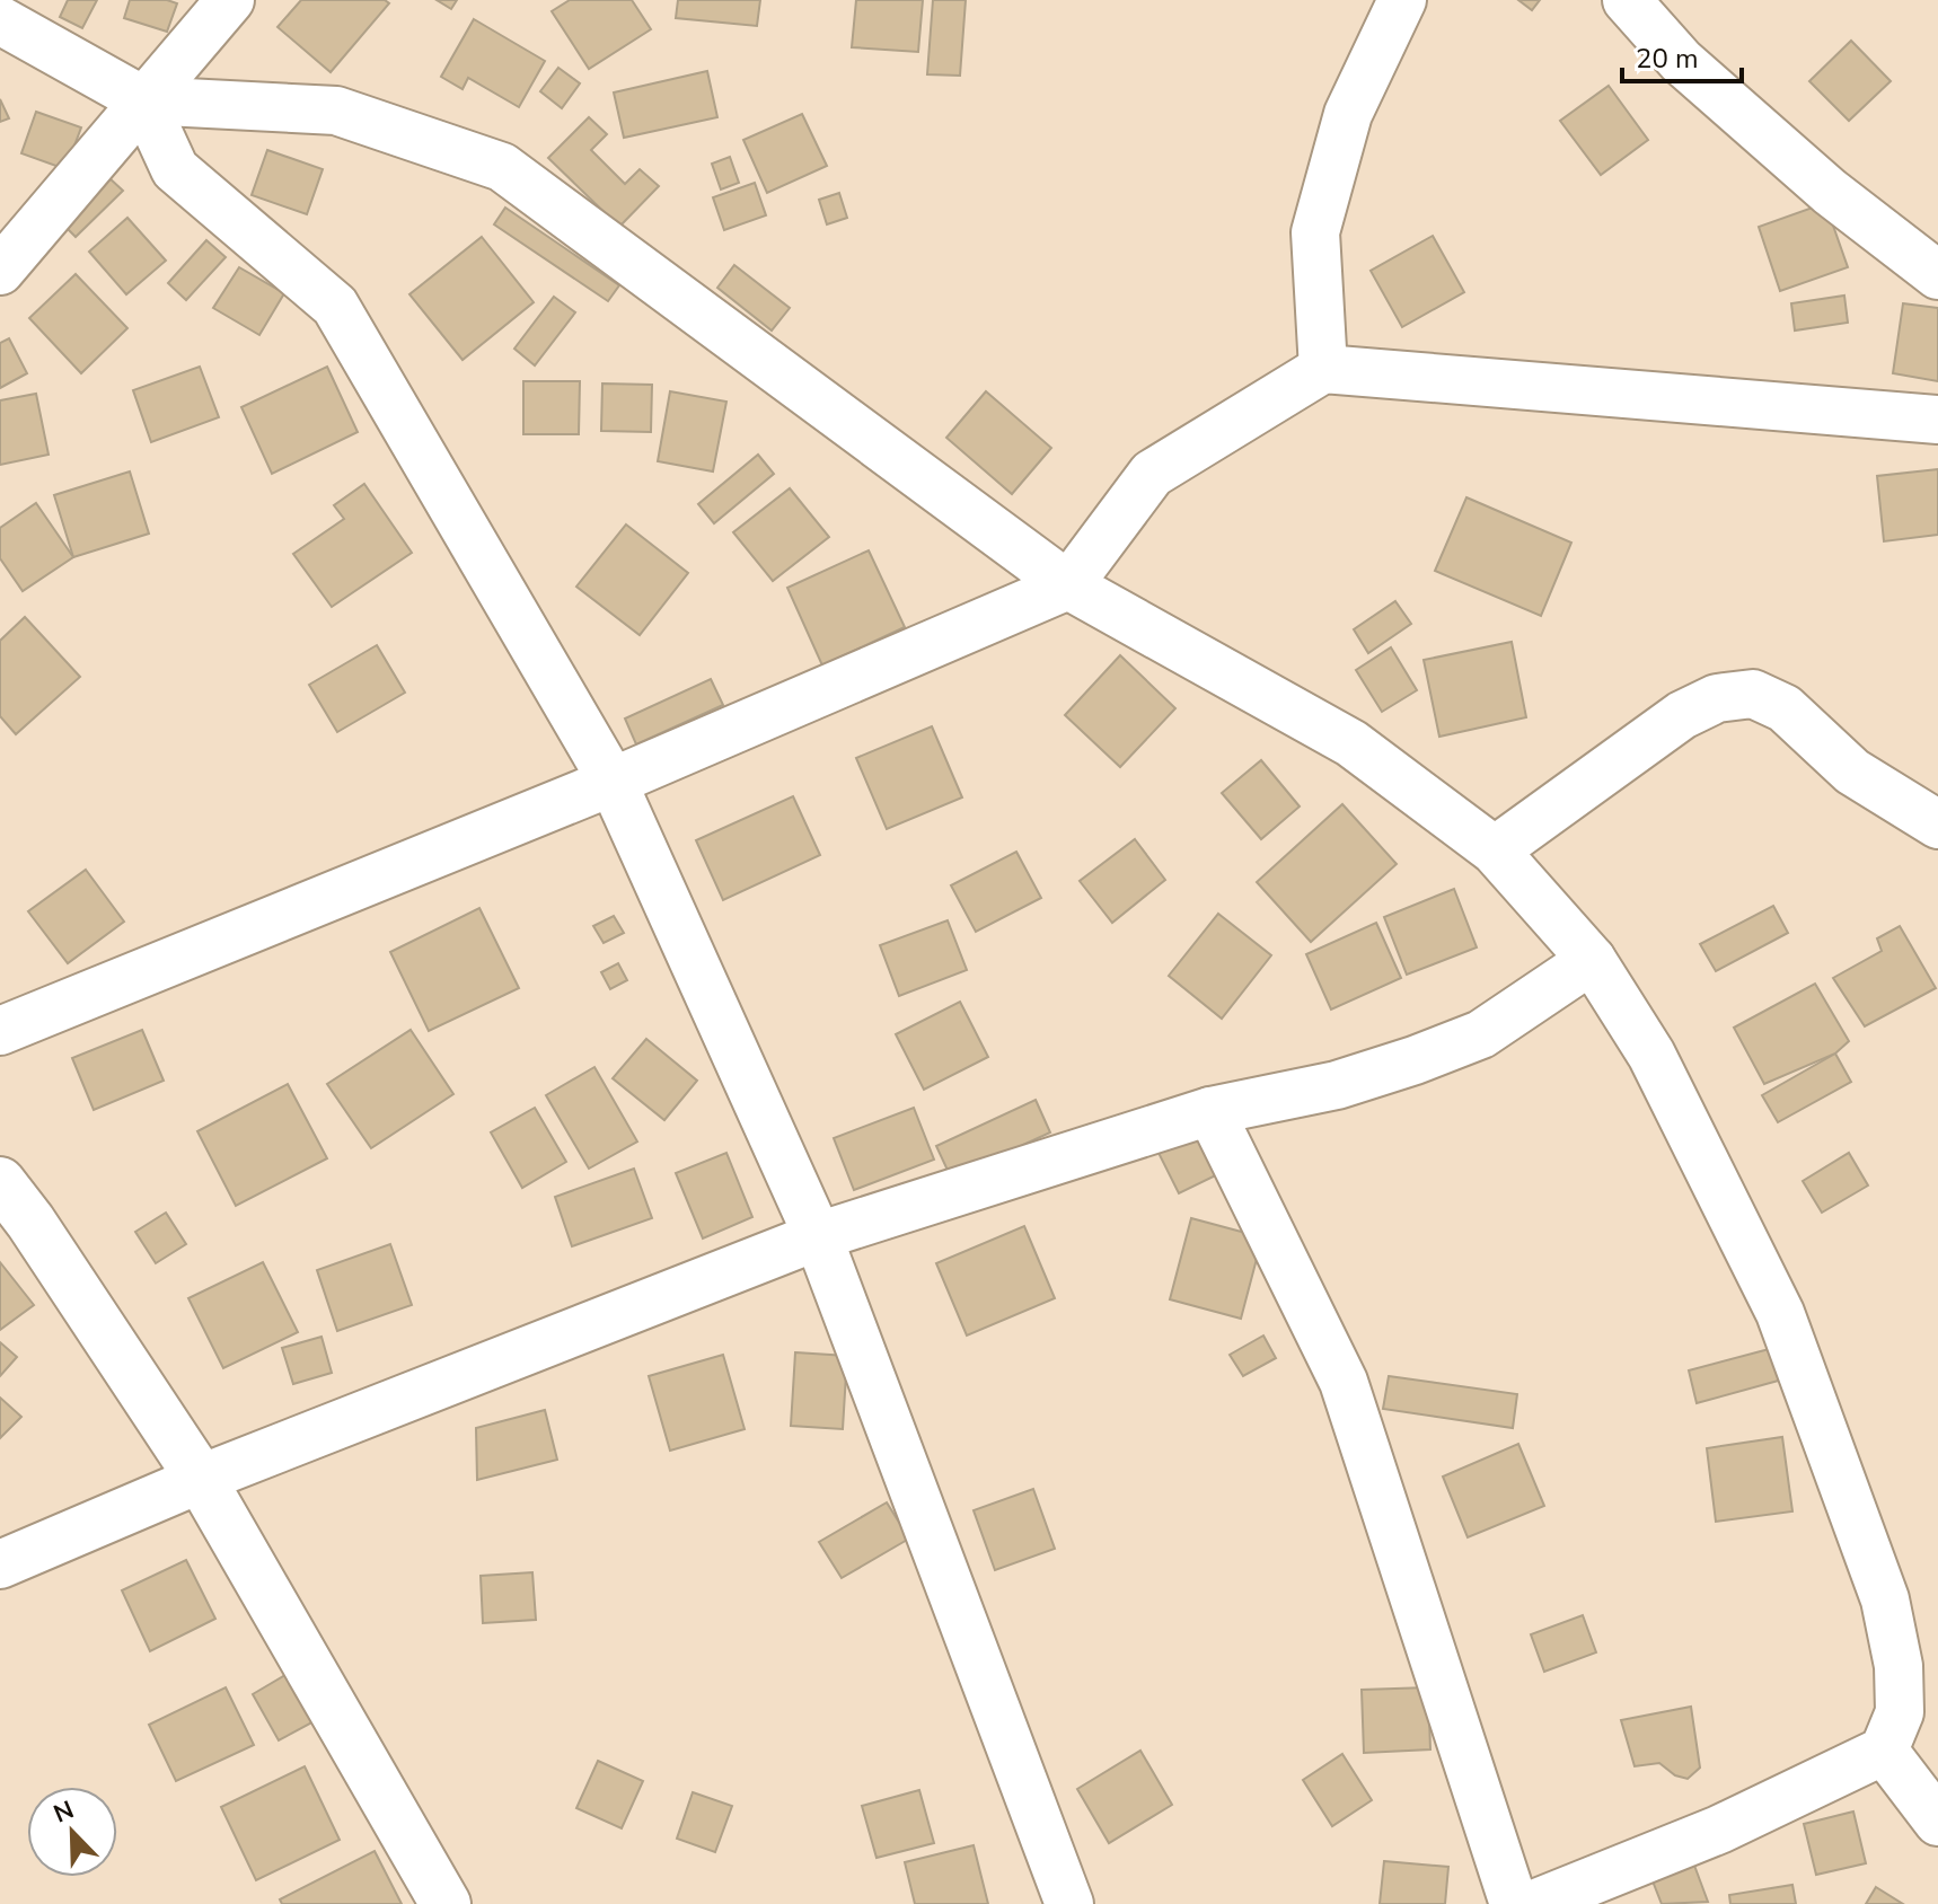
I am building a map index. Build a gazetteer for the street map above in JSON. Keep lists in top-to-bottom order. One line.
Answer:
{"scale_bar":"20 m","north":"top left"}
